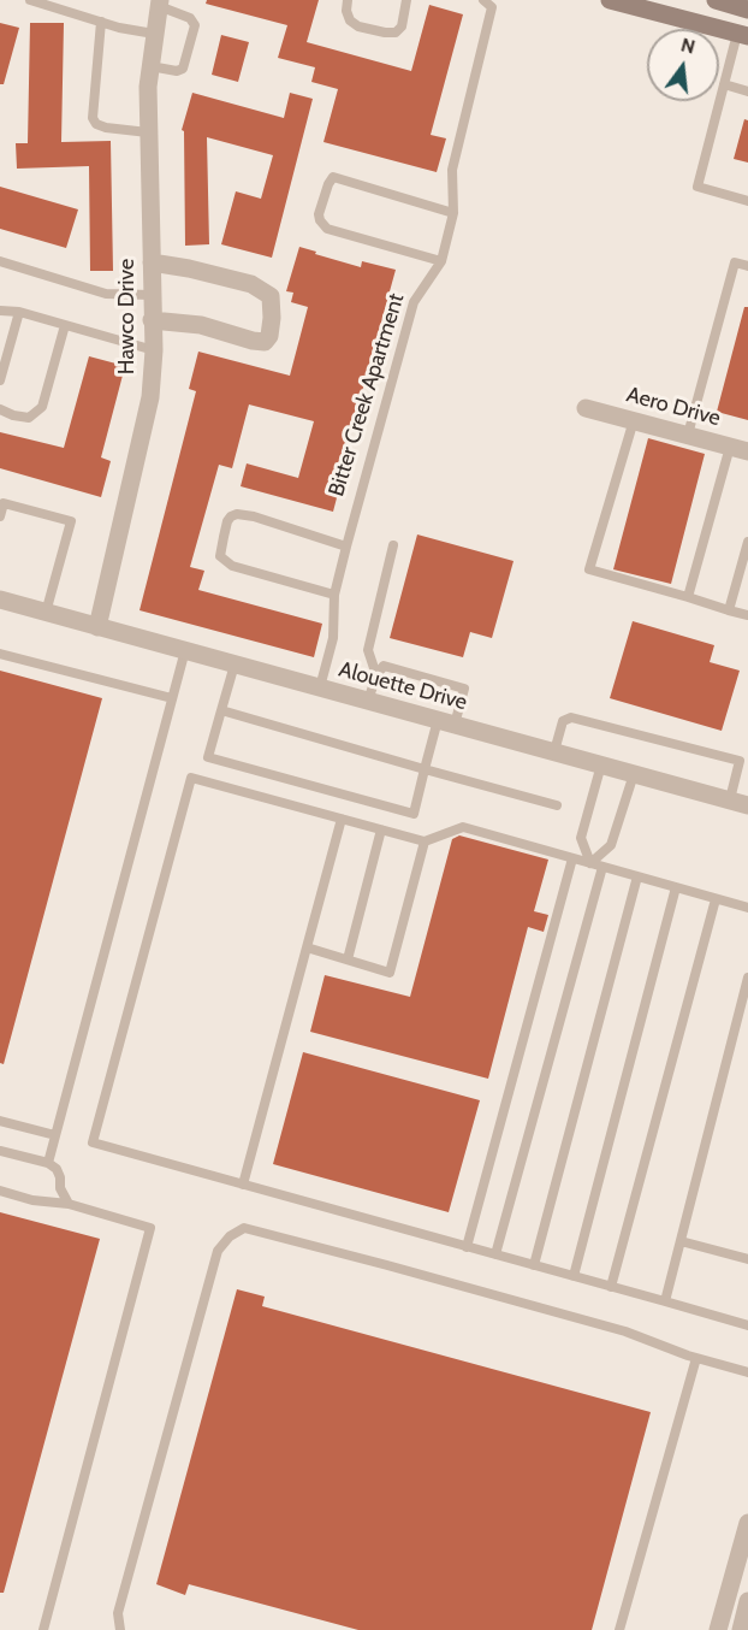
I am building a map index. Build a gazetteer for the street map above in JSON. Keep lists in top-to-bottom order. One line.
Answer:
{"streets":{"street":["Hawco Drive","Aero Drive","Alouette Drive"],"lane":["Bitter Creek Apartment"]},"crossings":[["Hawco Drive","Alouette Drive"],["Bitter Creek Apartment","Alouette Drive"]],"north":"top"}
